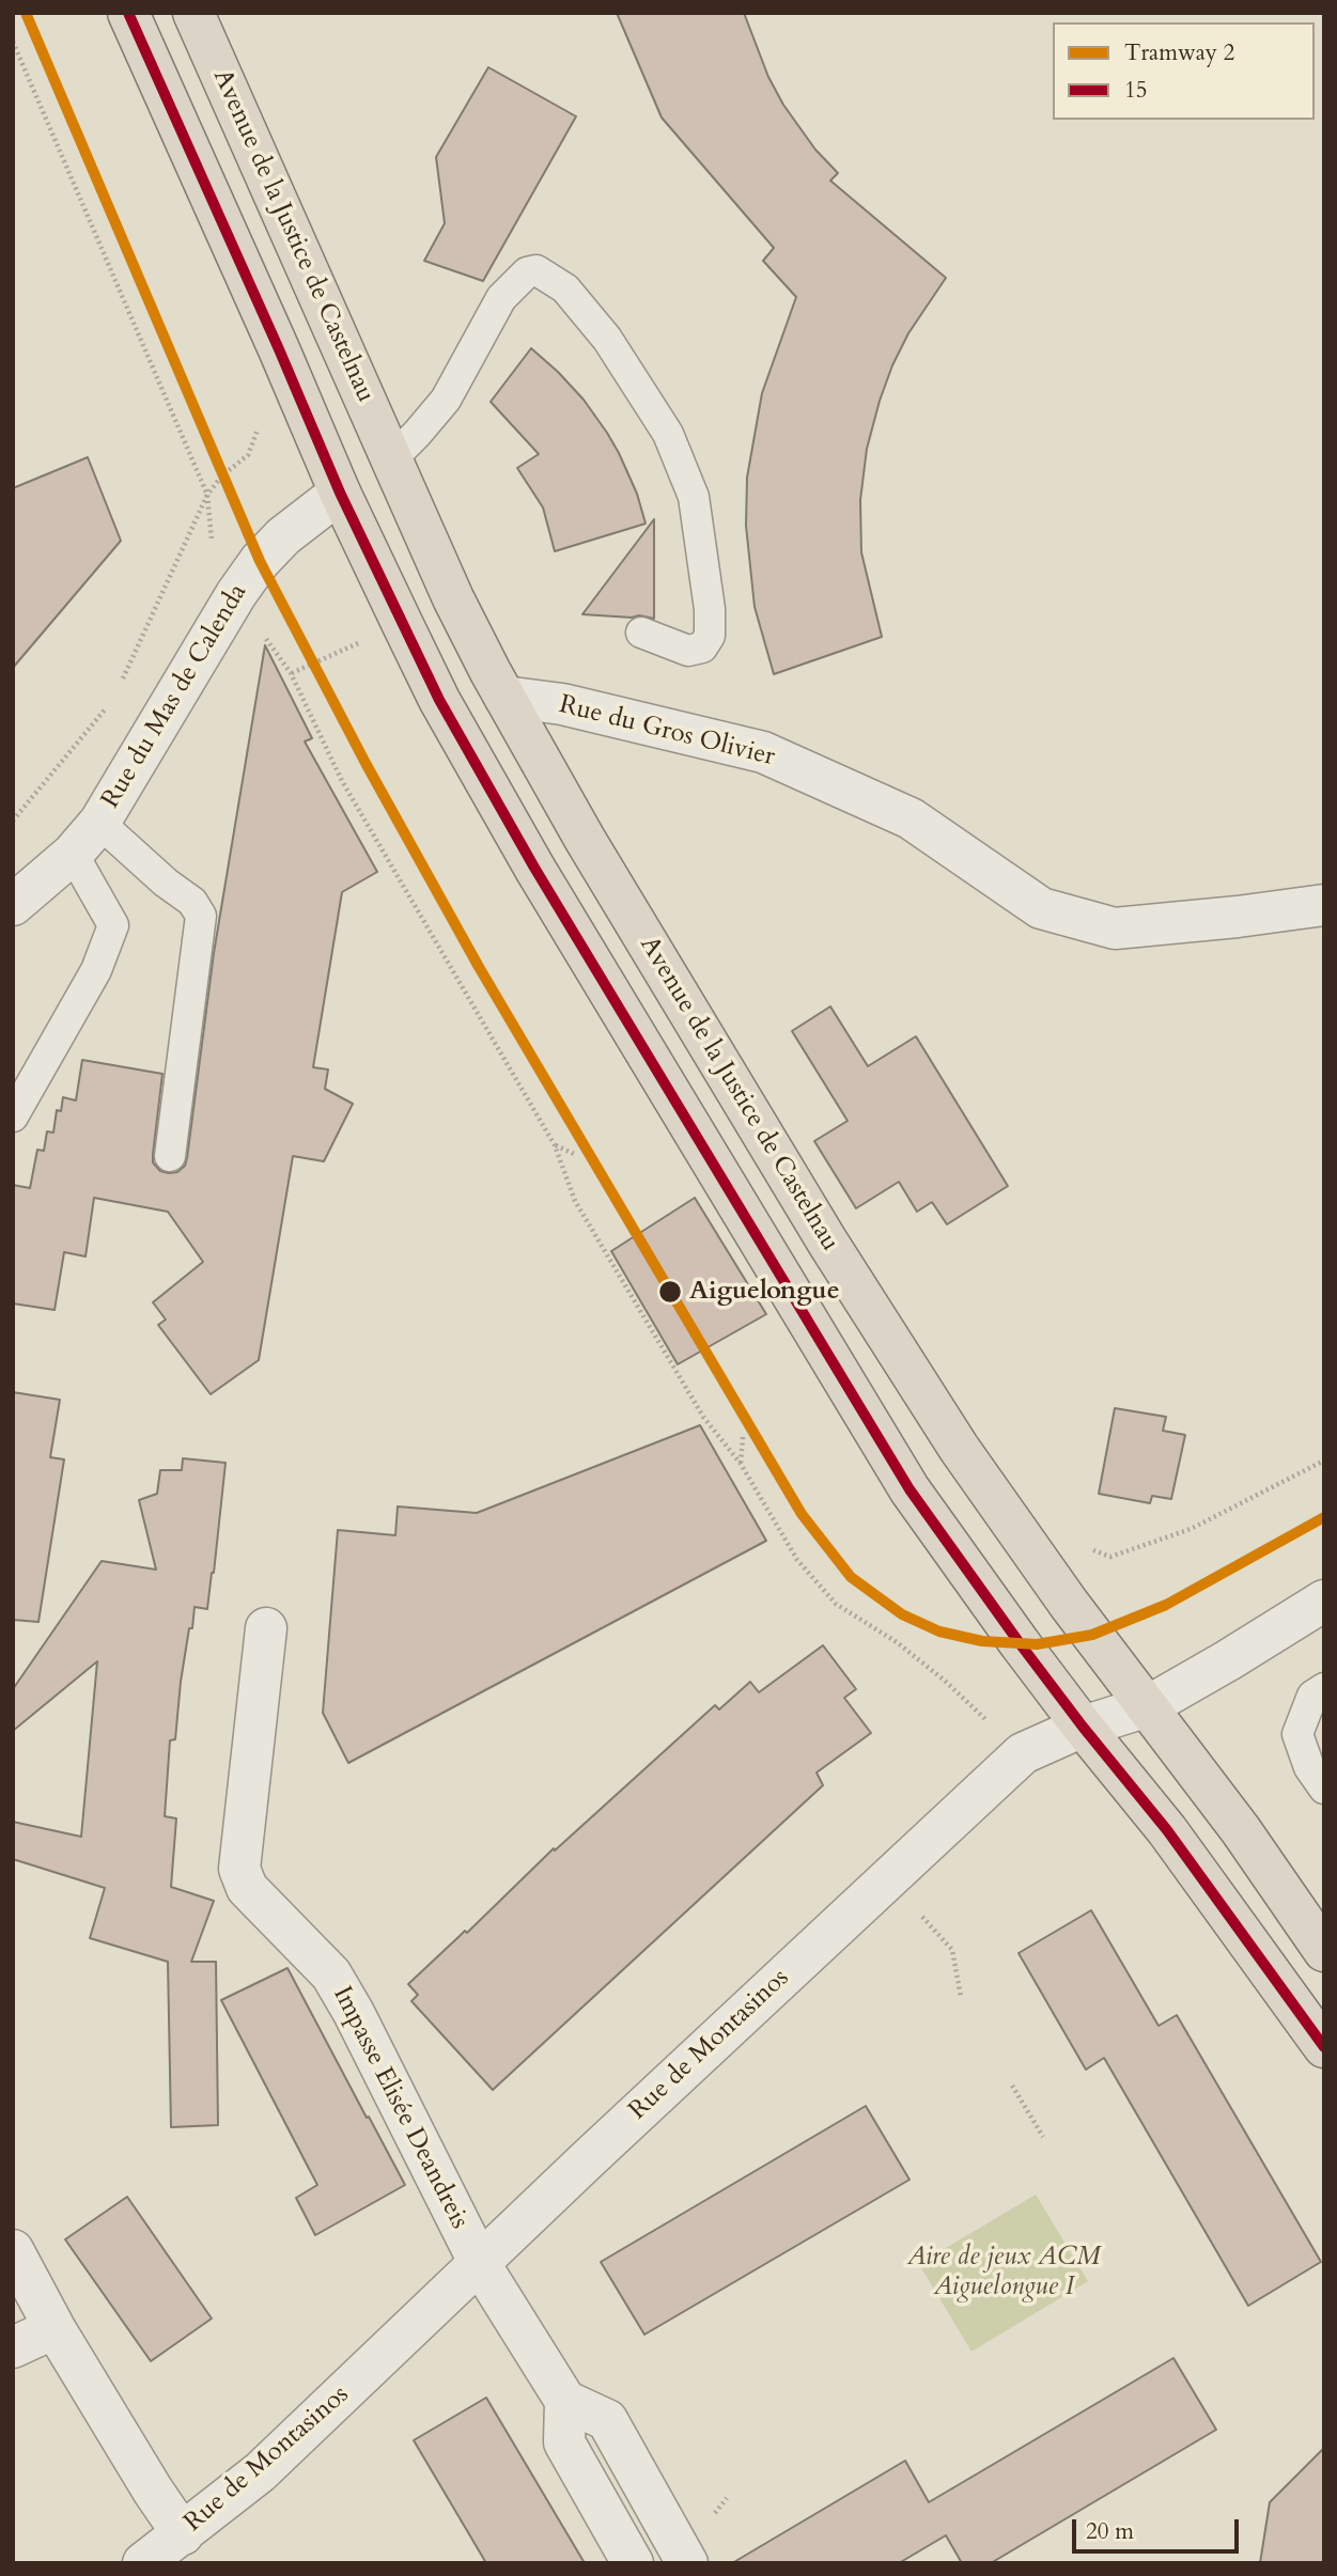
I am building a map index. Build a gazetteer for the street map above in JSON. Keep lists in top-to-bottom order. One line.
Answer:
{"streets":{"main road":["Avenue de la Justice de Castelnau"],"street":["Rue du Mas de Calenda","Rue du Gros Olivier","Rue de Montasinos","Impasse Elisée Deandreis"]},"crossings":[["Avenue de la Justice de Castelnau","Rue du Gros Olivier"],["Avenue de la Justice de Castelnau","Rue de Montasinos"],["Rue de Montasinos","Impasse Elisée Deandreis"]],"parks":["Aire de jeux ACM Aiguelongue I"],"places":["Aiguelongue"],"lines":["tram line 2","transit line 15"],"legend":["Tramway 2","15"],"scale_bar":"20 m"}
